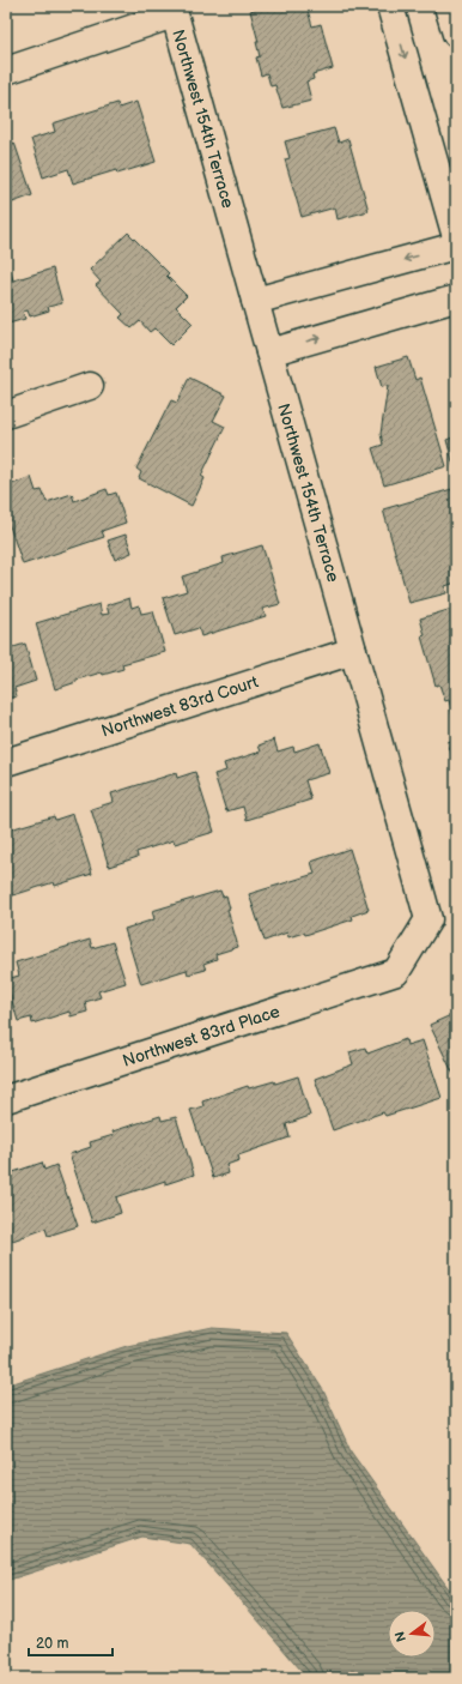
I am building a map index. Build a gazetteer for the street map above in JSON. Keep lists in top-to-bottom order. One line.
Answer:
{"streets":{"street":["Northwest 154th Terrace","Northwest 83rd Court","Northwest 83rd Place"]},"crossings":[["Northwest 154th Terrace","Northwest 83rd Court"],["Northwest 154th Terrace","Northwest 83rd Place"]],"scale_bar":"20 m","north":"left"}
